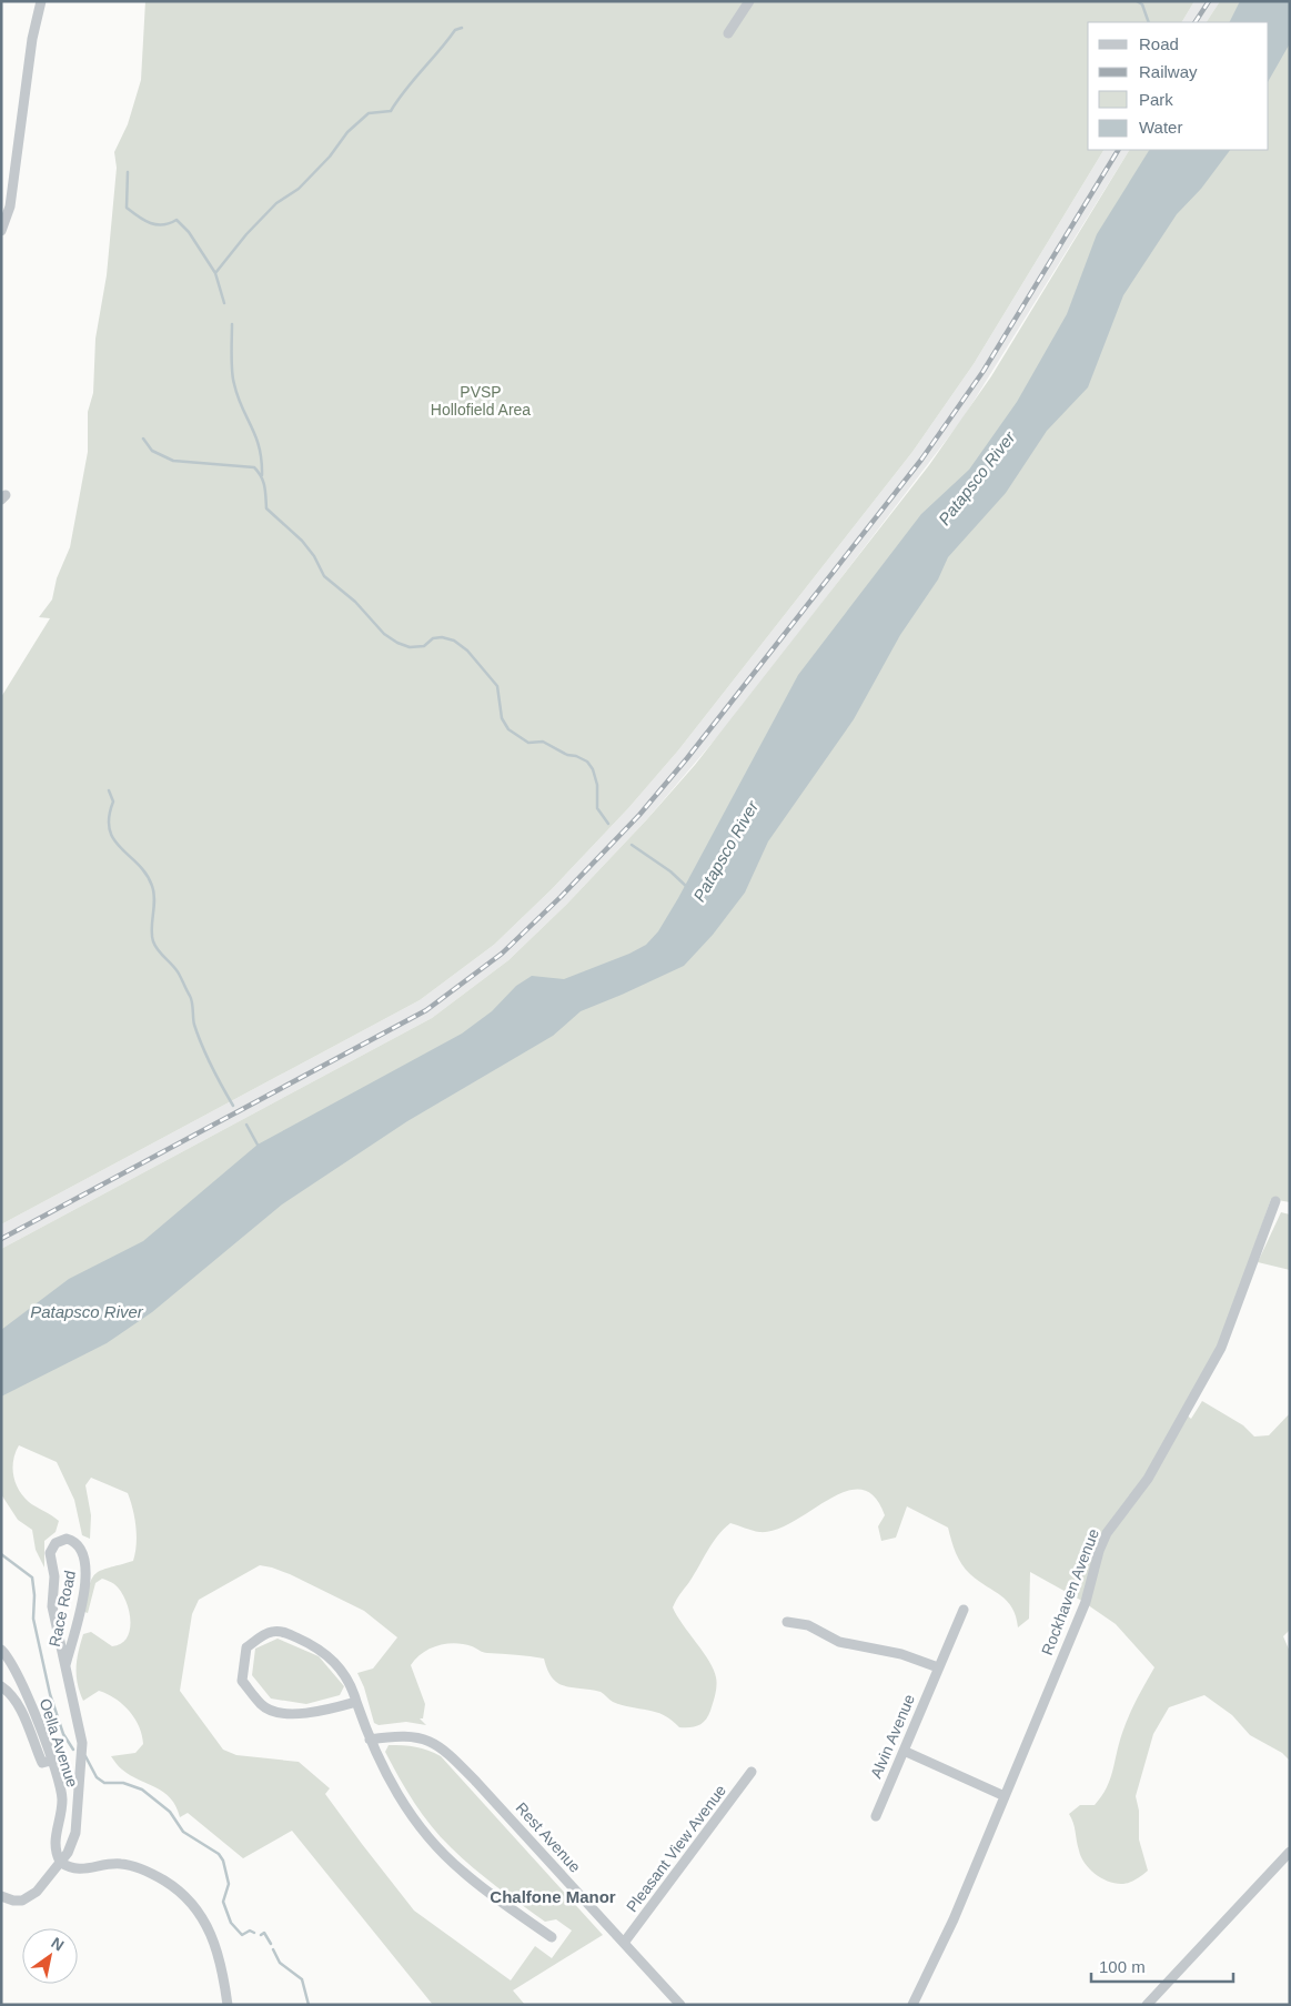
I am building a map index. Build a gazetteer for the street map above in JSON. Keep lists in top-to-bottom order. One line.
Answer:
{"streets":{"street":["Rockhaven Avenue","Race Road","Alvin Avenue","Oella Avenue","Rest Avenue","Pleasant View Avenue"]},"crossings":[["Race Road","Oella Avenue"],["Rest Avenue","Pleasant View Avenue"]],"districts":["Chalfone Manor"],"water":["Patapsco River"],"parks":["PVSP Hollofield Area"],"legend":["Road","Railway","Park","Water"],"scale_bar":"100 m","north":"top right"}
